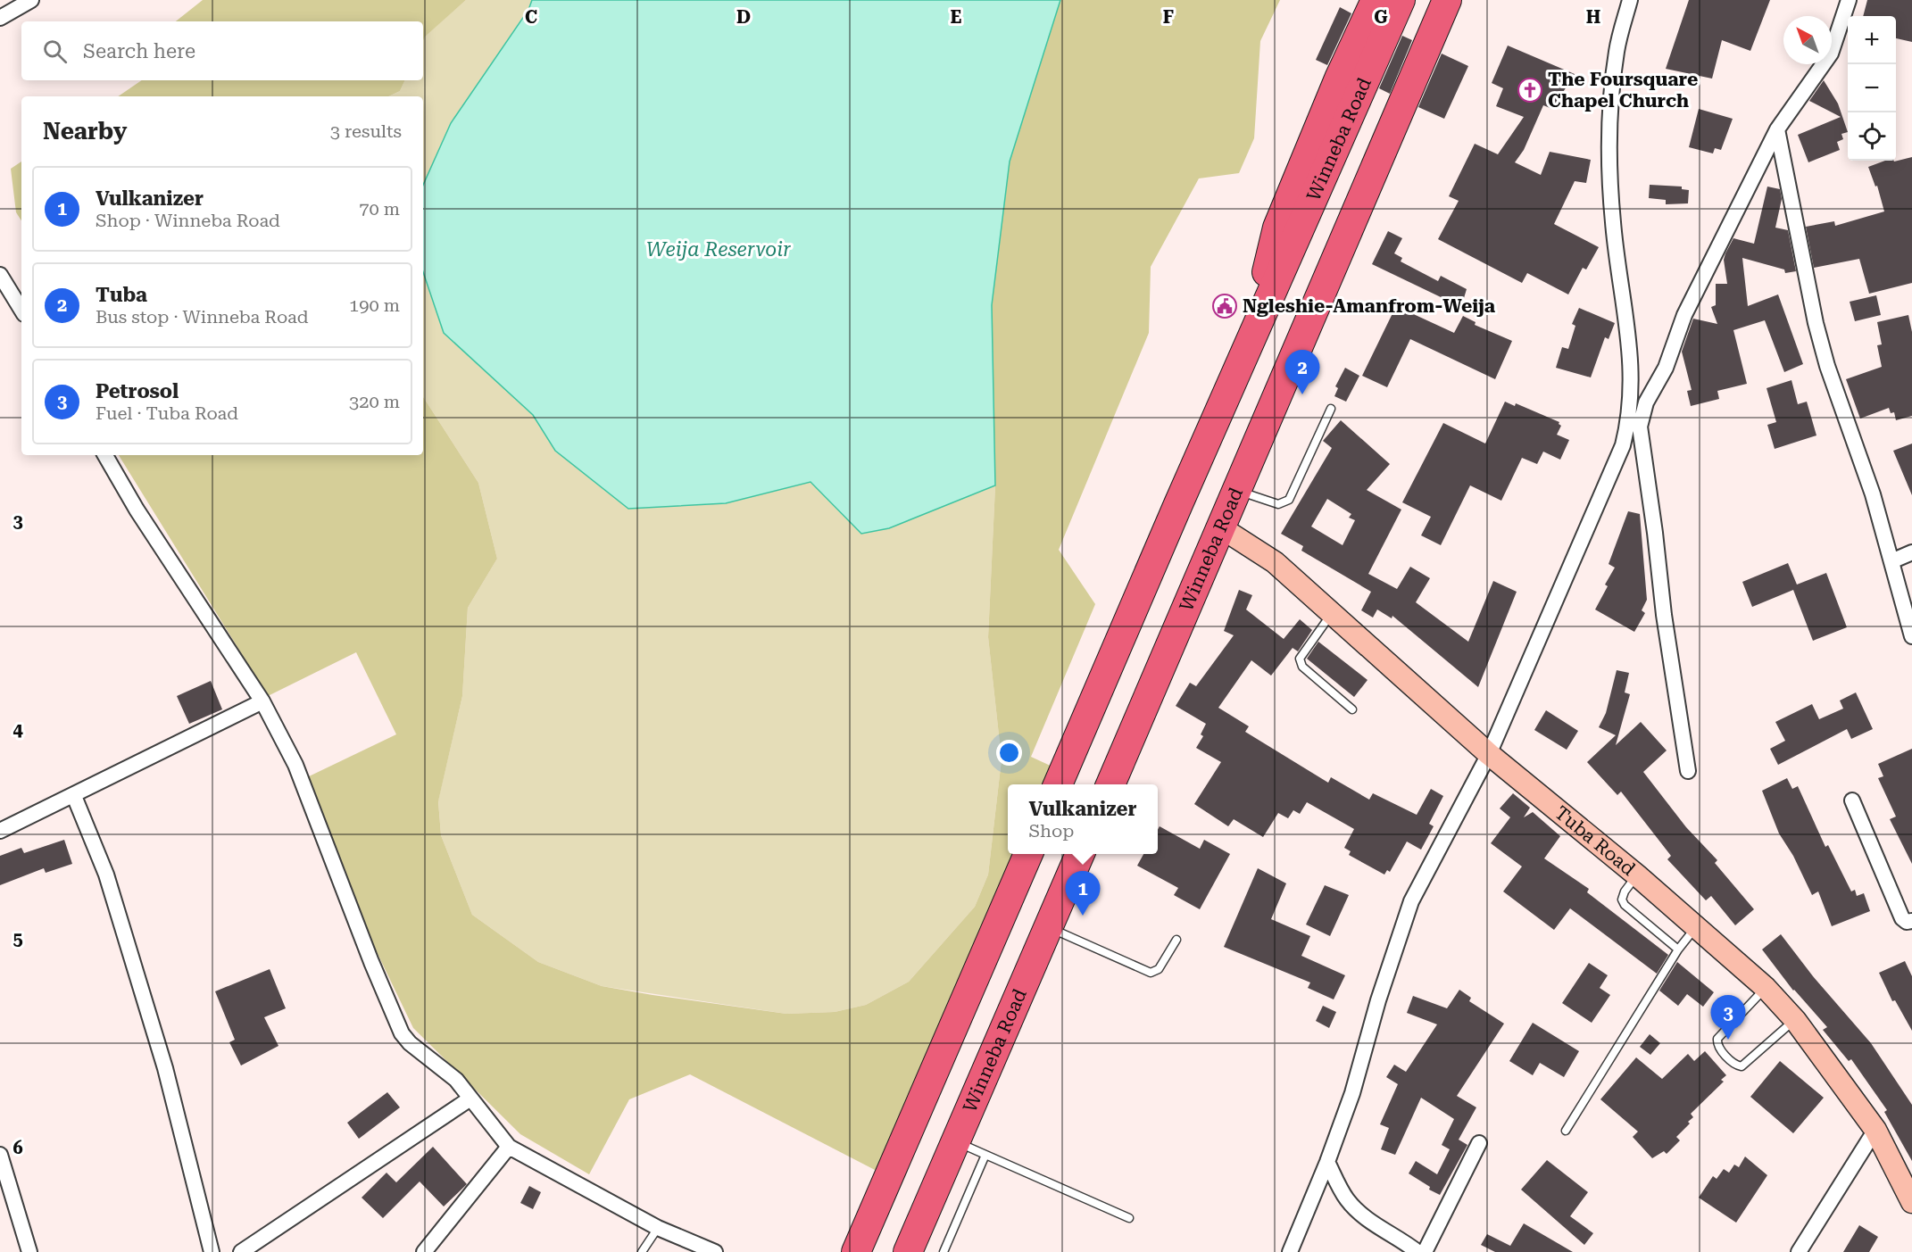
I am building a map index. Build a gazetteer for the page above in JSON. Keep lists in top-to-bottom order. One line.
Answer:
{"streets":{"highway":["Winneba Road"],"street":["Tuba Road"]},"crossings":[["Winneba Road","Tuba Road"]],"water":["Weija Reservoir"],"places":{"church":["The Foursquare Chapel Church"],"public building":["Ngleshie-Amanfrom-Weija"]},"north":"top left","page":{"map_buttons":["+","−"],"search":"Search here","heading":["Nearby","3 results"],"list":[{"mark":"1","name":"Vulkanizer","note":"Shop · Winneba Road","value":"70 m"},{"mark":"2","name":"Tuba","note":"Bus stop · Winneba Road","value":"190 m"},{"mark":"3","name":"Petrosol","note":"Fuel · Tuba Road","value":"320 m"}],"pins":["2","1","3"],"popup":["Vulkanizer","Shop"]},"grid":{"columns":["C","D","E","F","G","H"],"rows":["3","4","5","6"]}}
